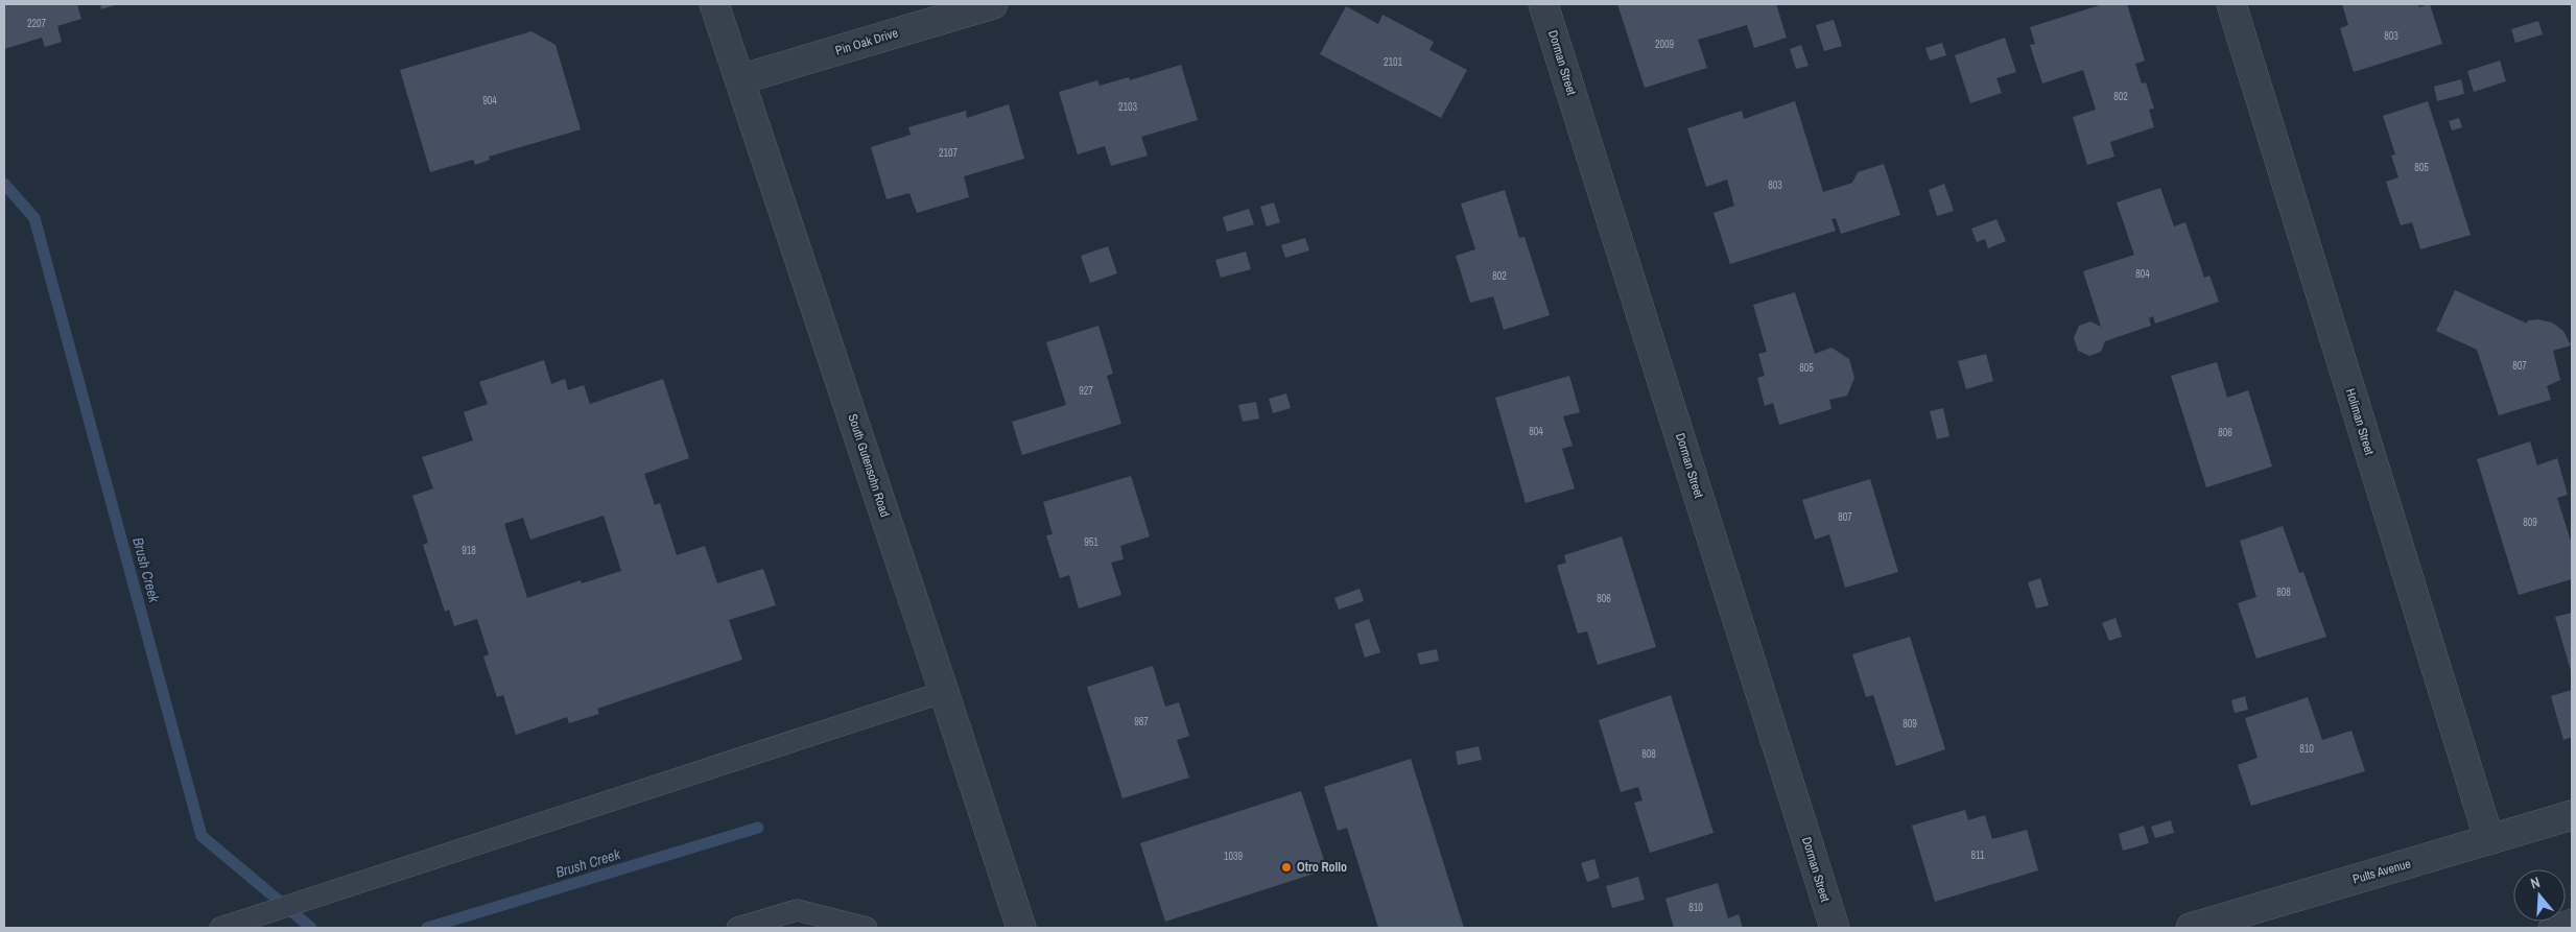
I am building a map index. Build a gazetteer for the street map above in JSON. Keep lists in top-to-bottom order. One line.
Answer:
{"streets":{"street":["Pin Oak Drive","Dorman Street","Holiman Street","South Gutensohn Road","Pults Avenue"]},"crossings":[["Pin Oak Drive","South Gutensohn Road"],["Holiman Street","Pults Avenue"]],"water":["Brush Creek"],"places":["Otro Rollo"],"house_numbers":["2207","803","2009","2101","802","904","2103","2107","805","803","804","802","807","805","927","804","806","807","809","951","918","808","806","987","809","810","808","811","1039","810"],"north":"top"}
